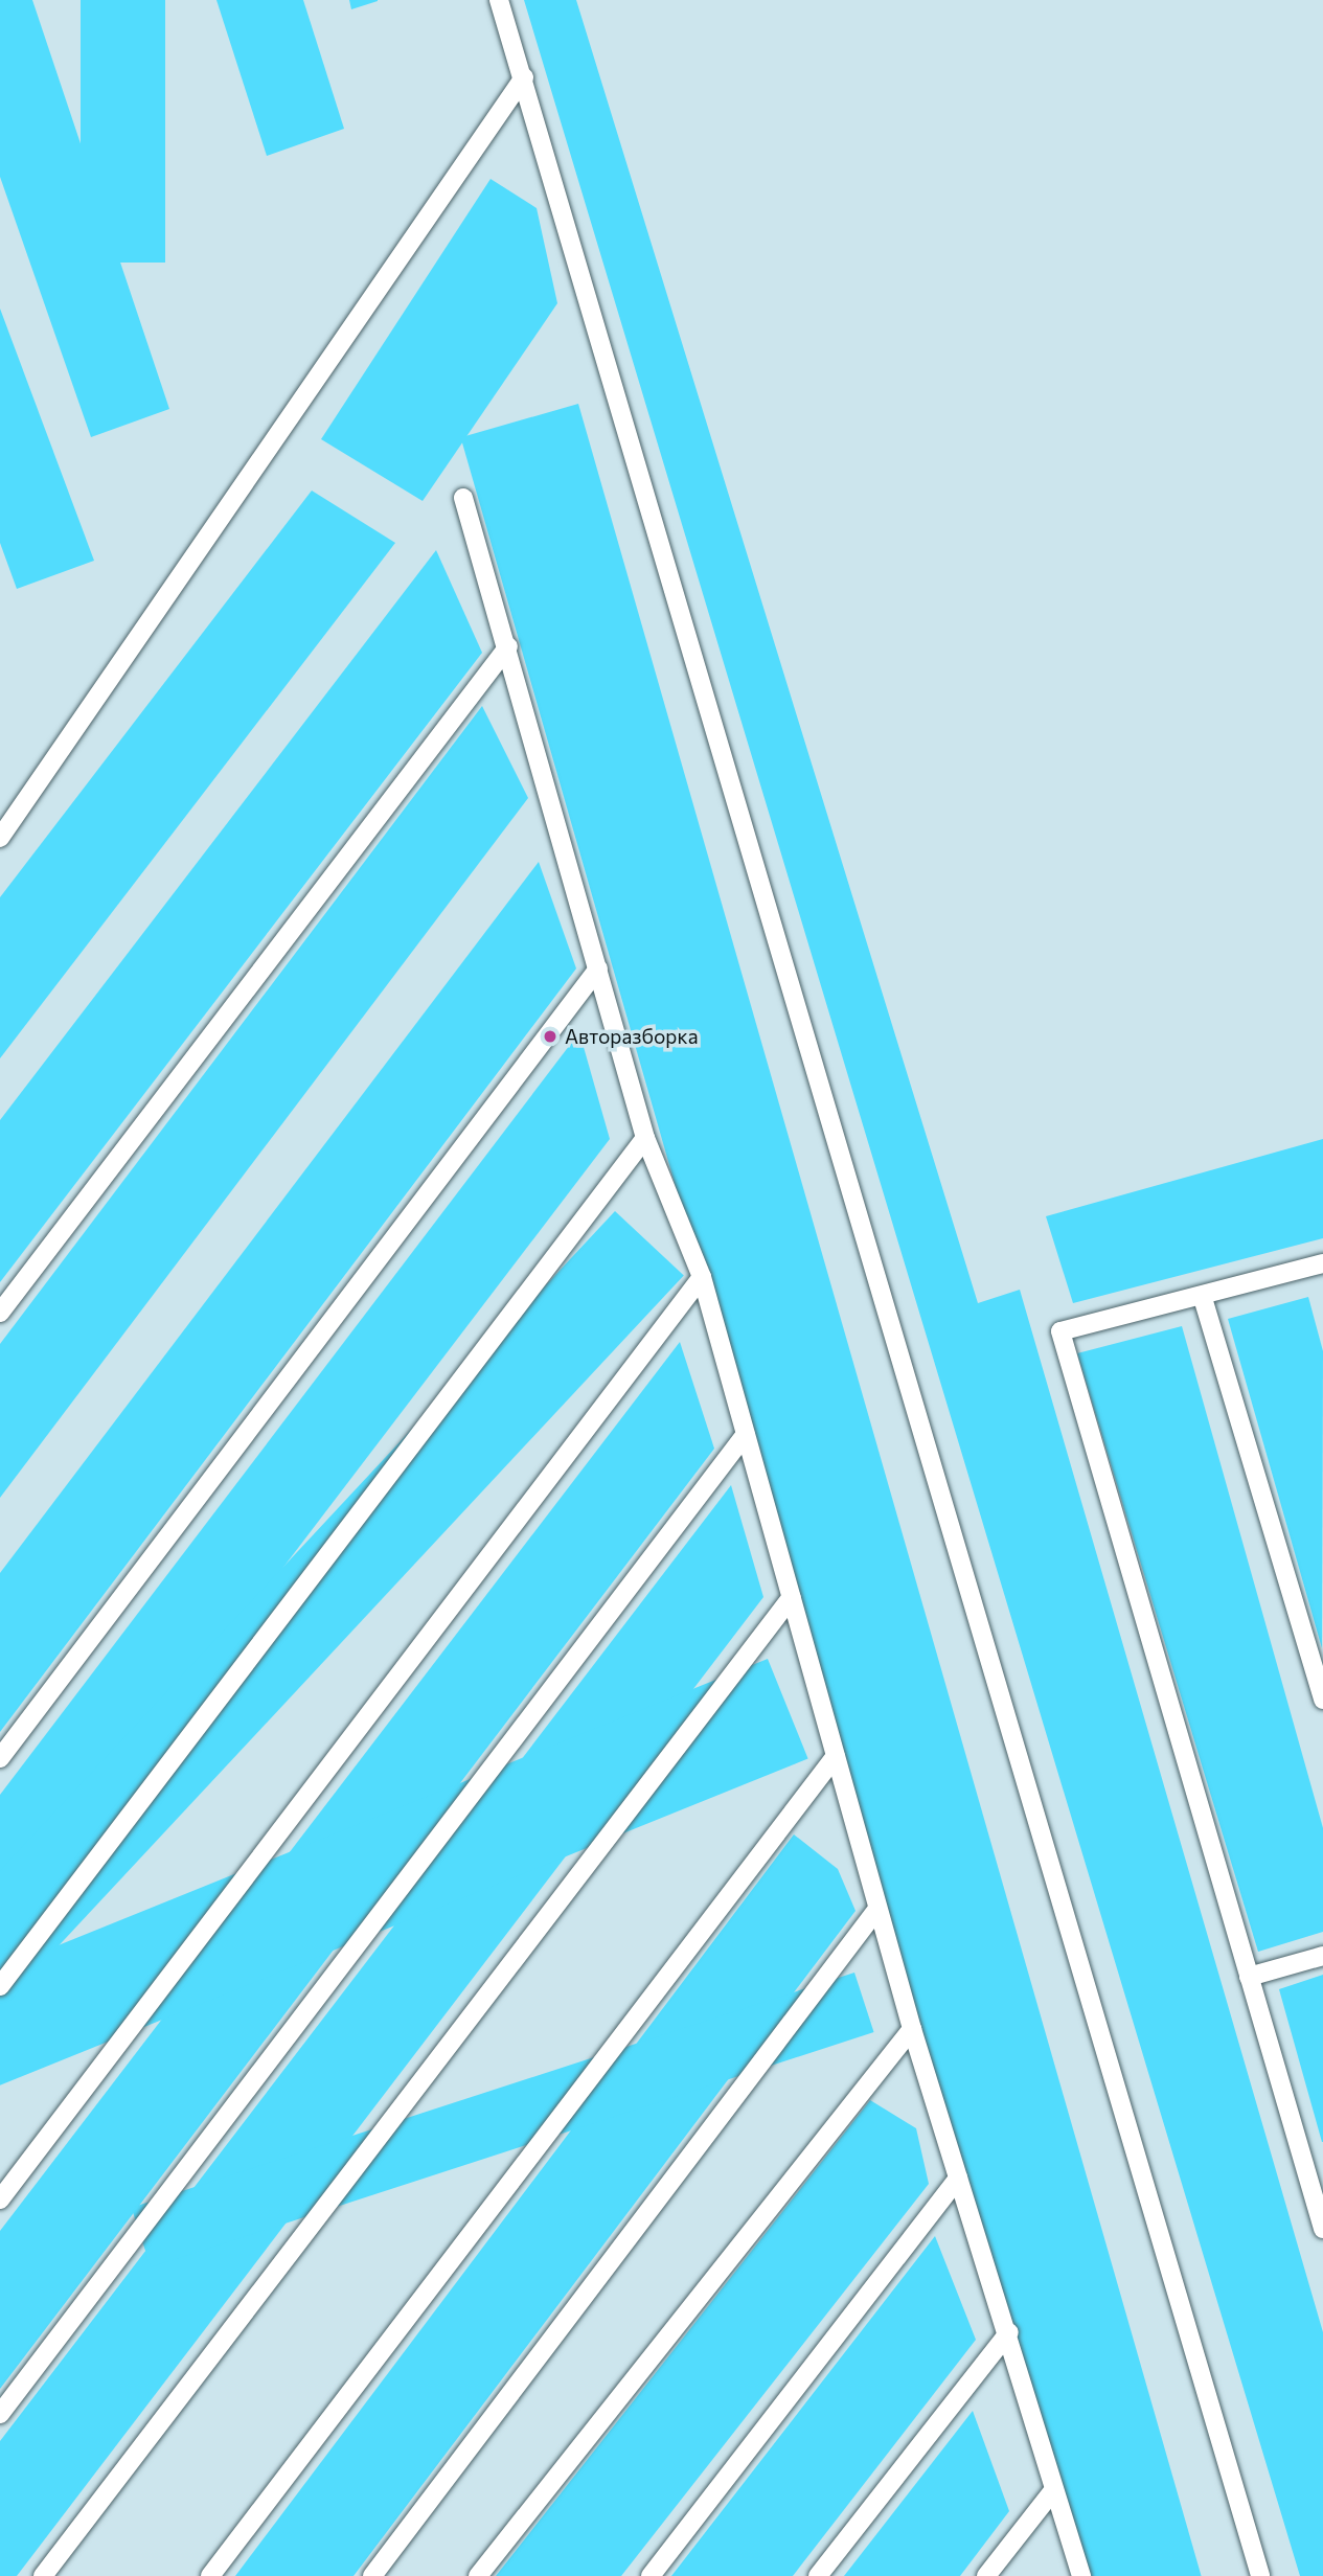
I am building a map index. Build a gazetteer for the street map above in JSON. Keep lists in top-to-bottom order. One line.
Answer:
{"places":["Авторазборка"]}
